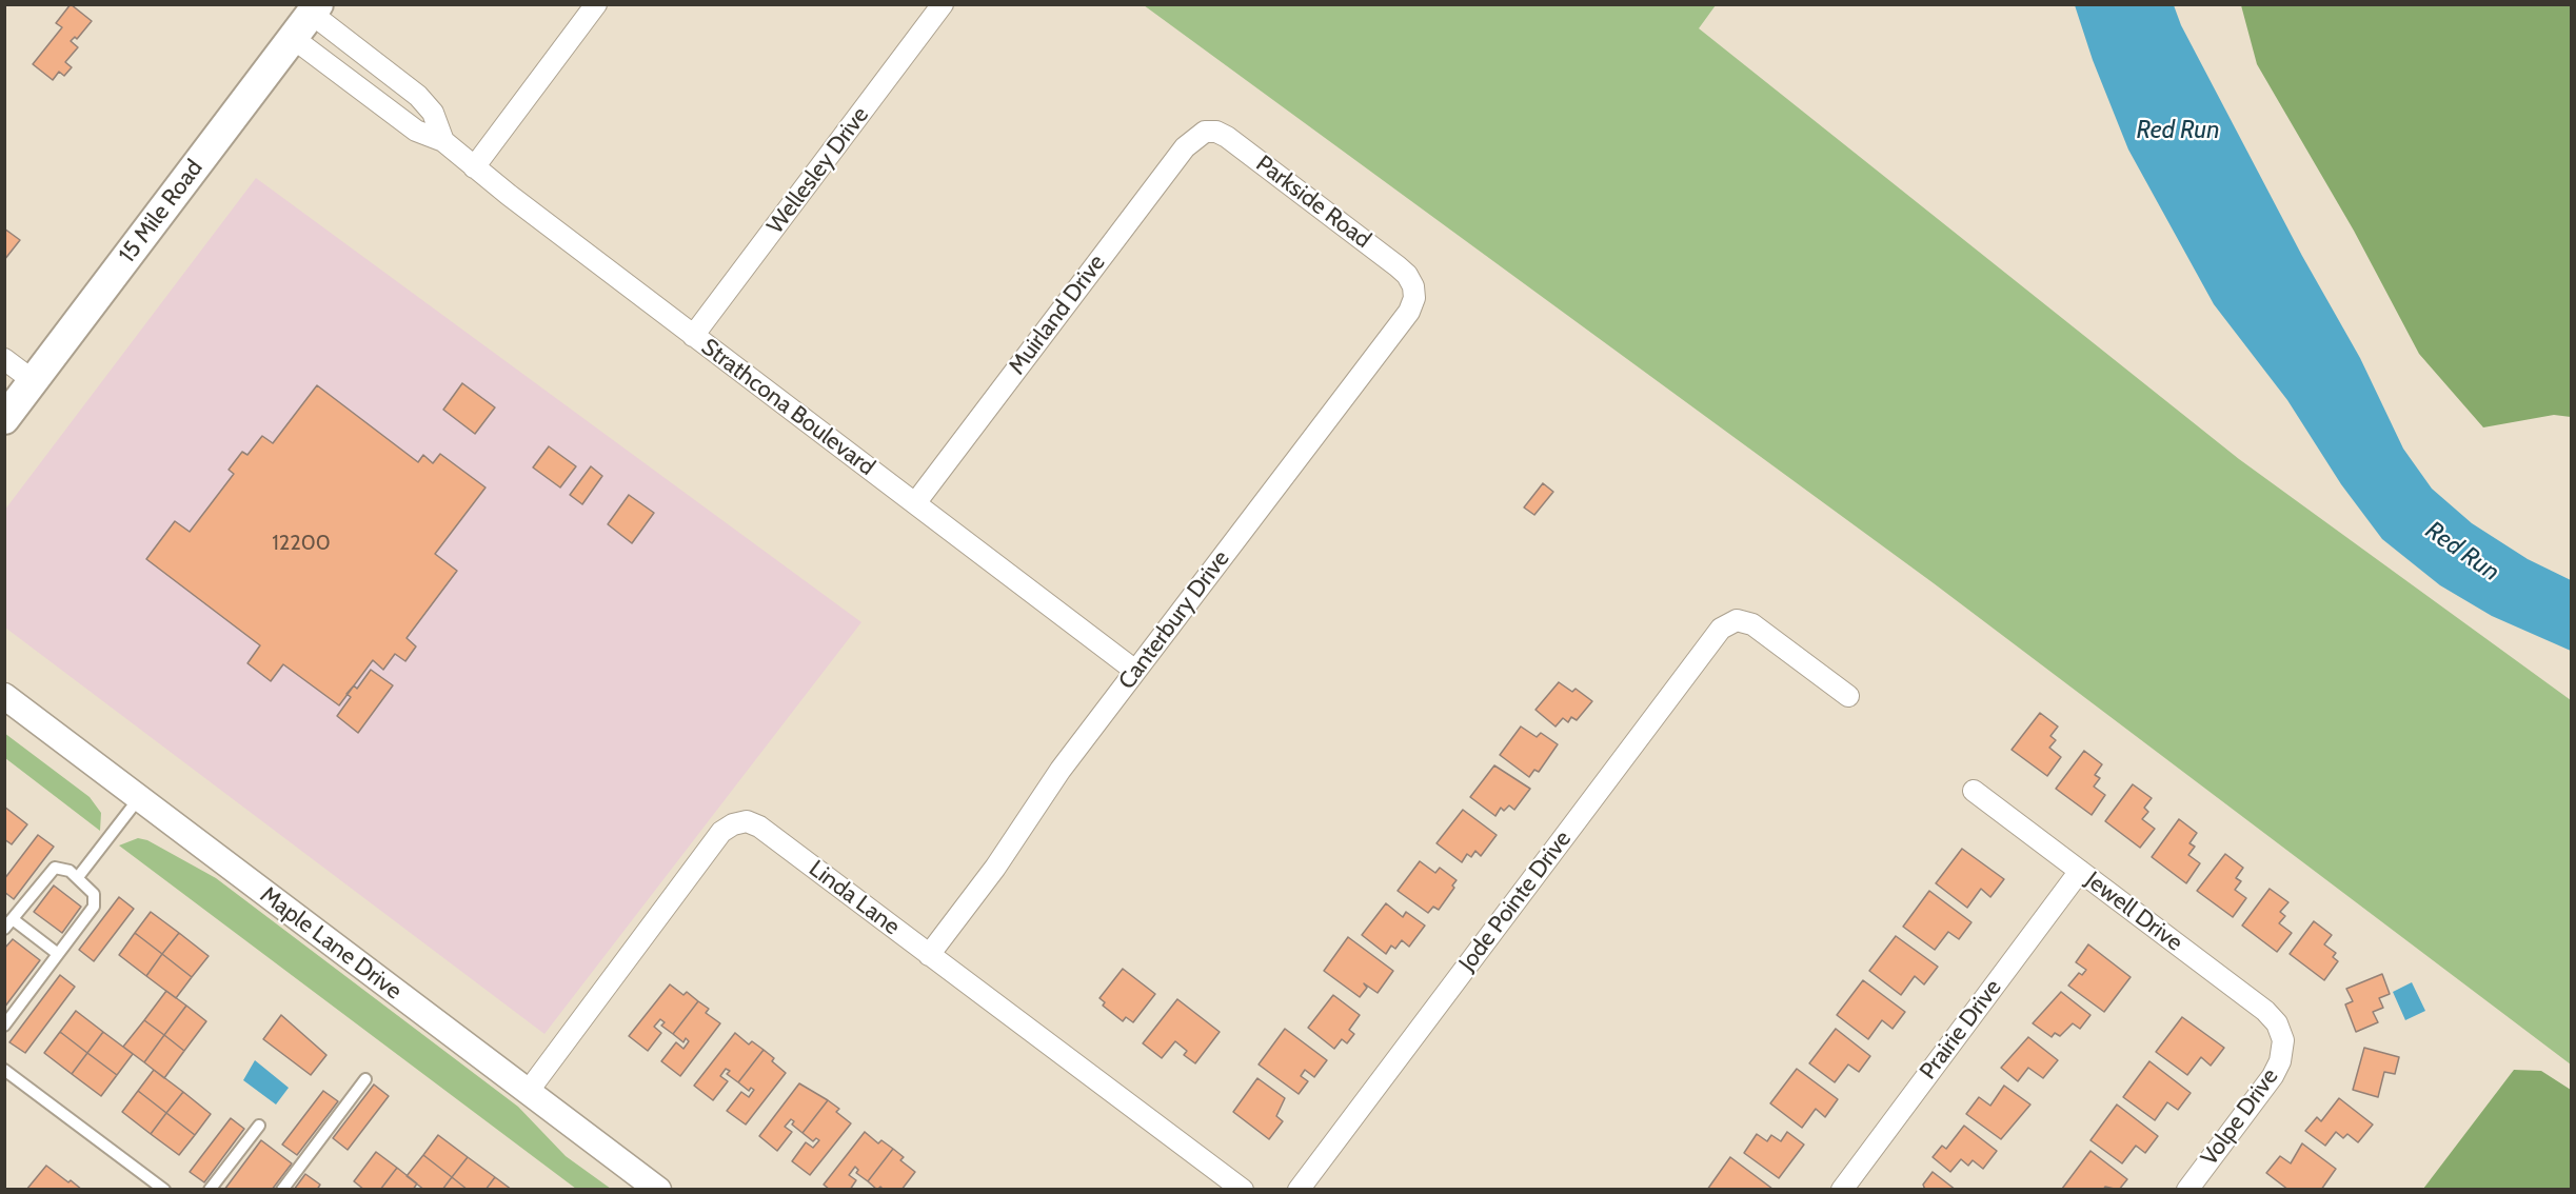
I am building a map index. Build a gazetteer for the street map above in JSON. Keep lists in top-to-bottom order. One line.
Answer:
{"streets":{"main road":["15 Mile Road"],"street":["Wellesley Drive","Parkside Road","Muirland Drive","Strathcona Boulevard","Canterbury Drive","Linda Lane","Jode Pointe Drive","Jewell Drive","Maple Lane Drive","Prairie Drive","Volpe Drive"]},"crossings":[["Wellesley Drive","Strathcona Boulevard"],["Parkside Road","Muirland Drive"],["Parkside Road","Canterbury Drive"],["15 Mile Road","Strathcona Boulevard"],["Muirland Drive","Strathcona Boulevard"],["Strathcona Boulevard","Canterbury Drive"],["Canterbury Drive","Linda Lane"],["Linda Lane","Maple Lane Drive"],["Jewell Drive","Prairie Drive"],["Jewell Drive","Volpe Drive"]],"water":["Red Run"],"house_numbers":["12200"]}
